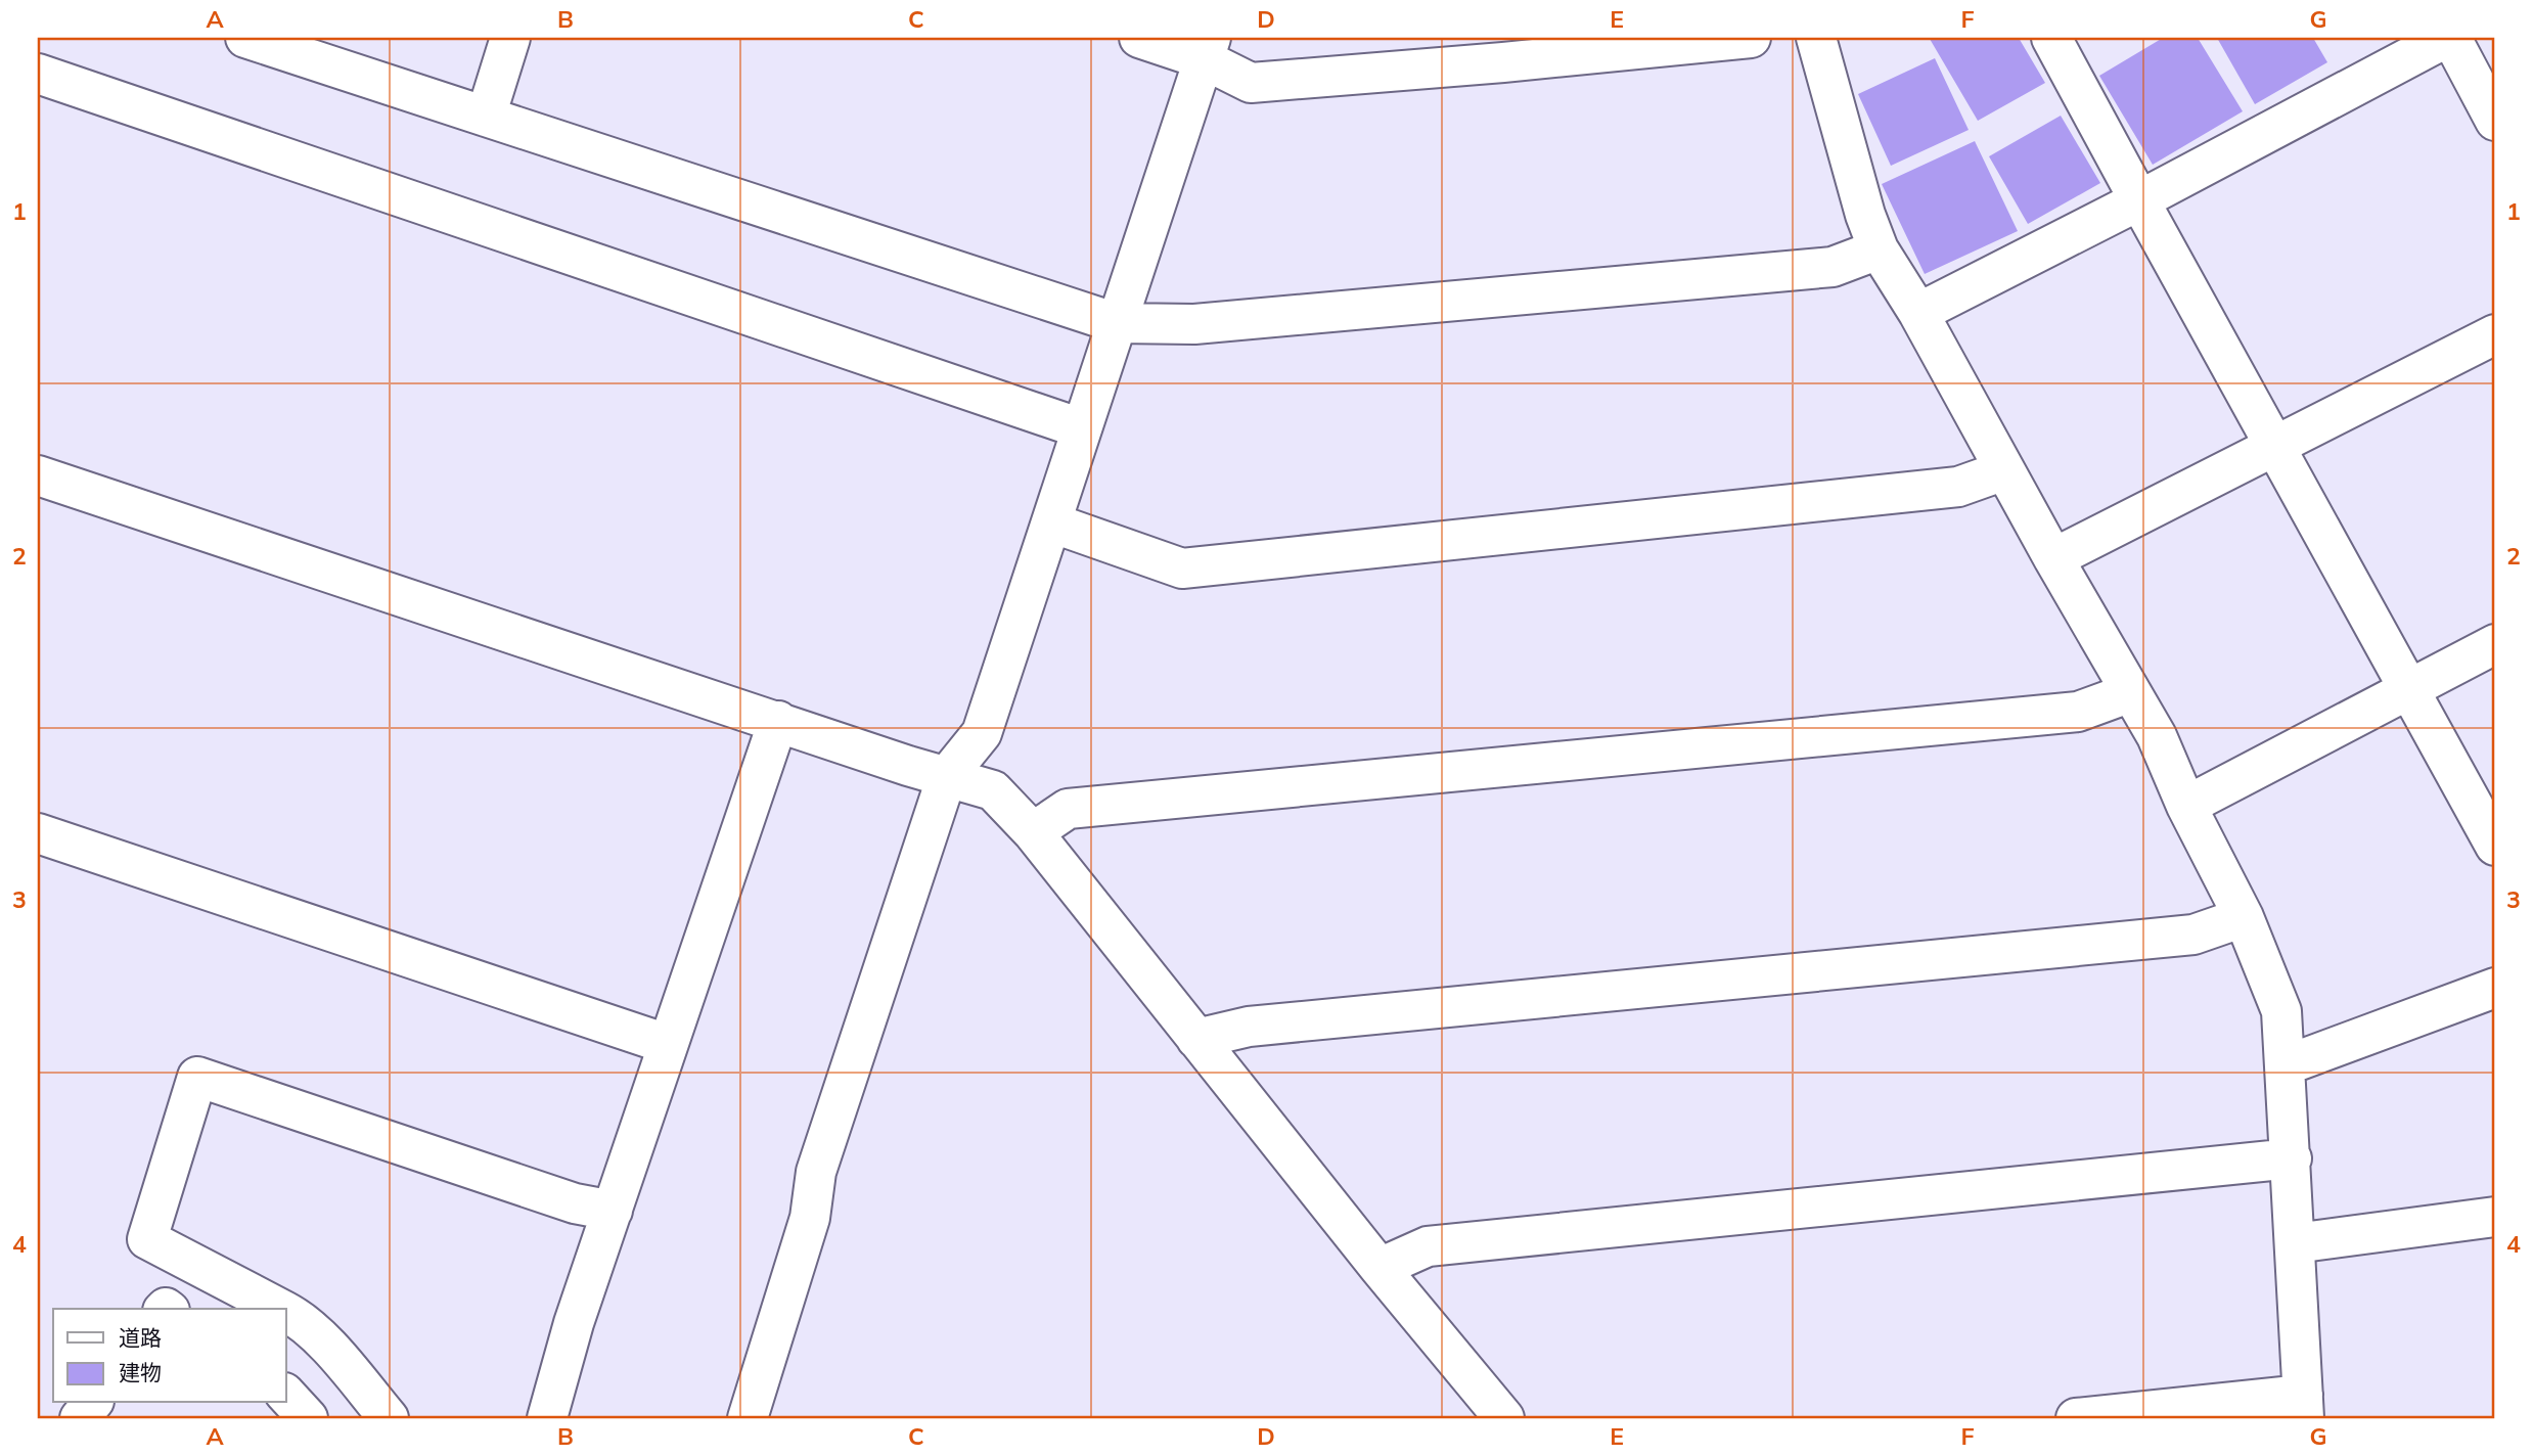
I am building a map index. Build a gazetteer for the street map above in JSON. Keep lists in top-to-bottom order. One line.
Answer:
{"legend":["道路","建物"],"grid":{"columns":["A","B","C","D","E","F","G"],"rows":["1","2","3","4"]}}
